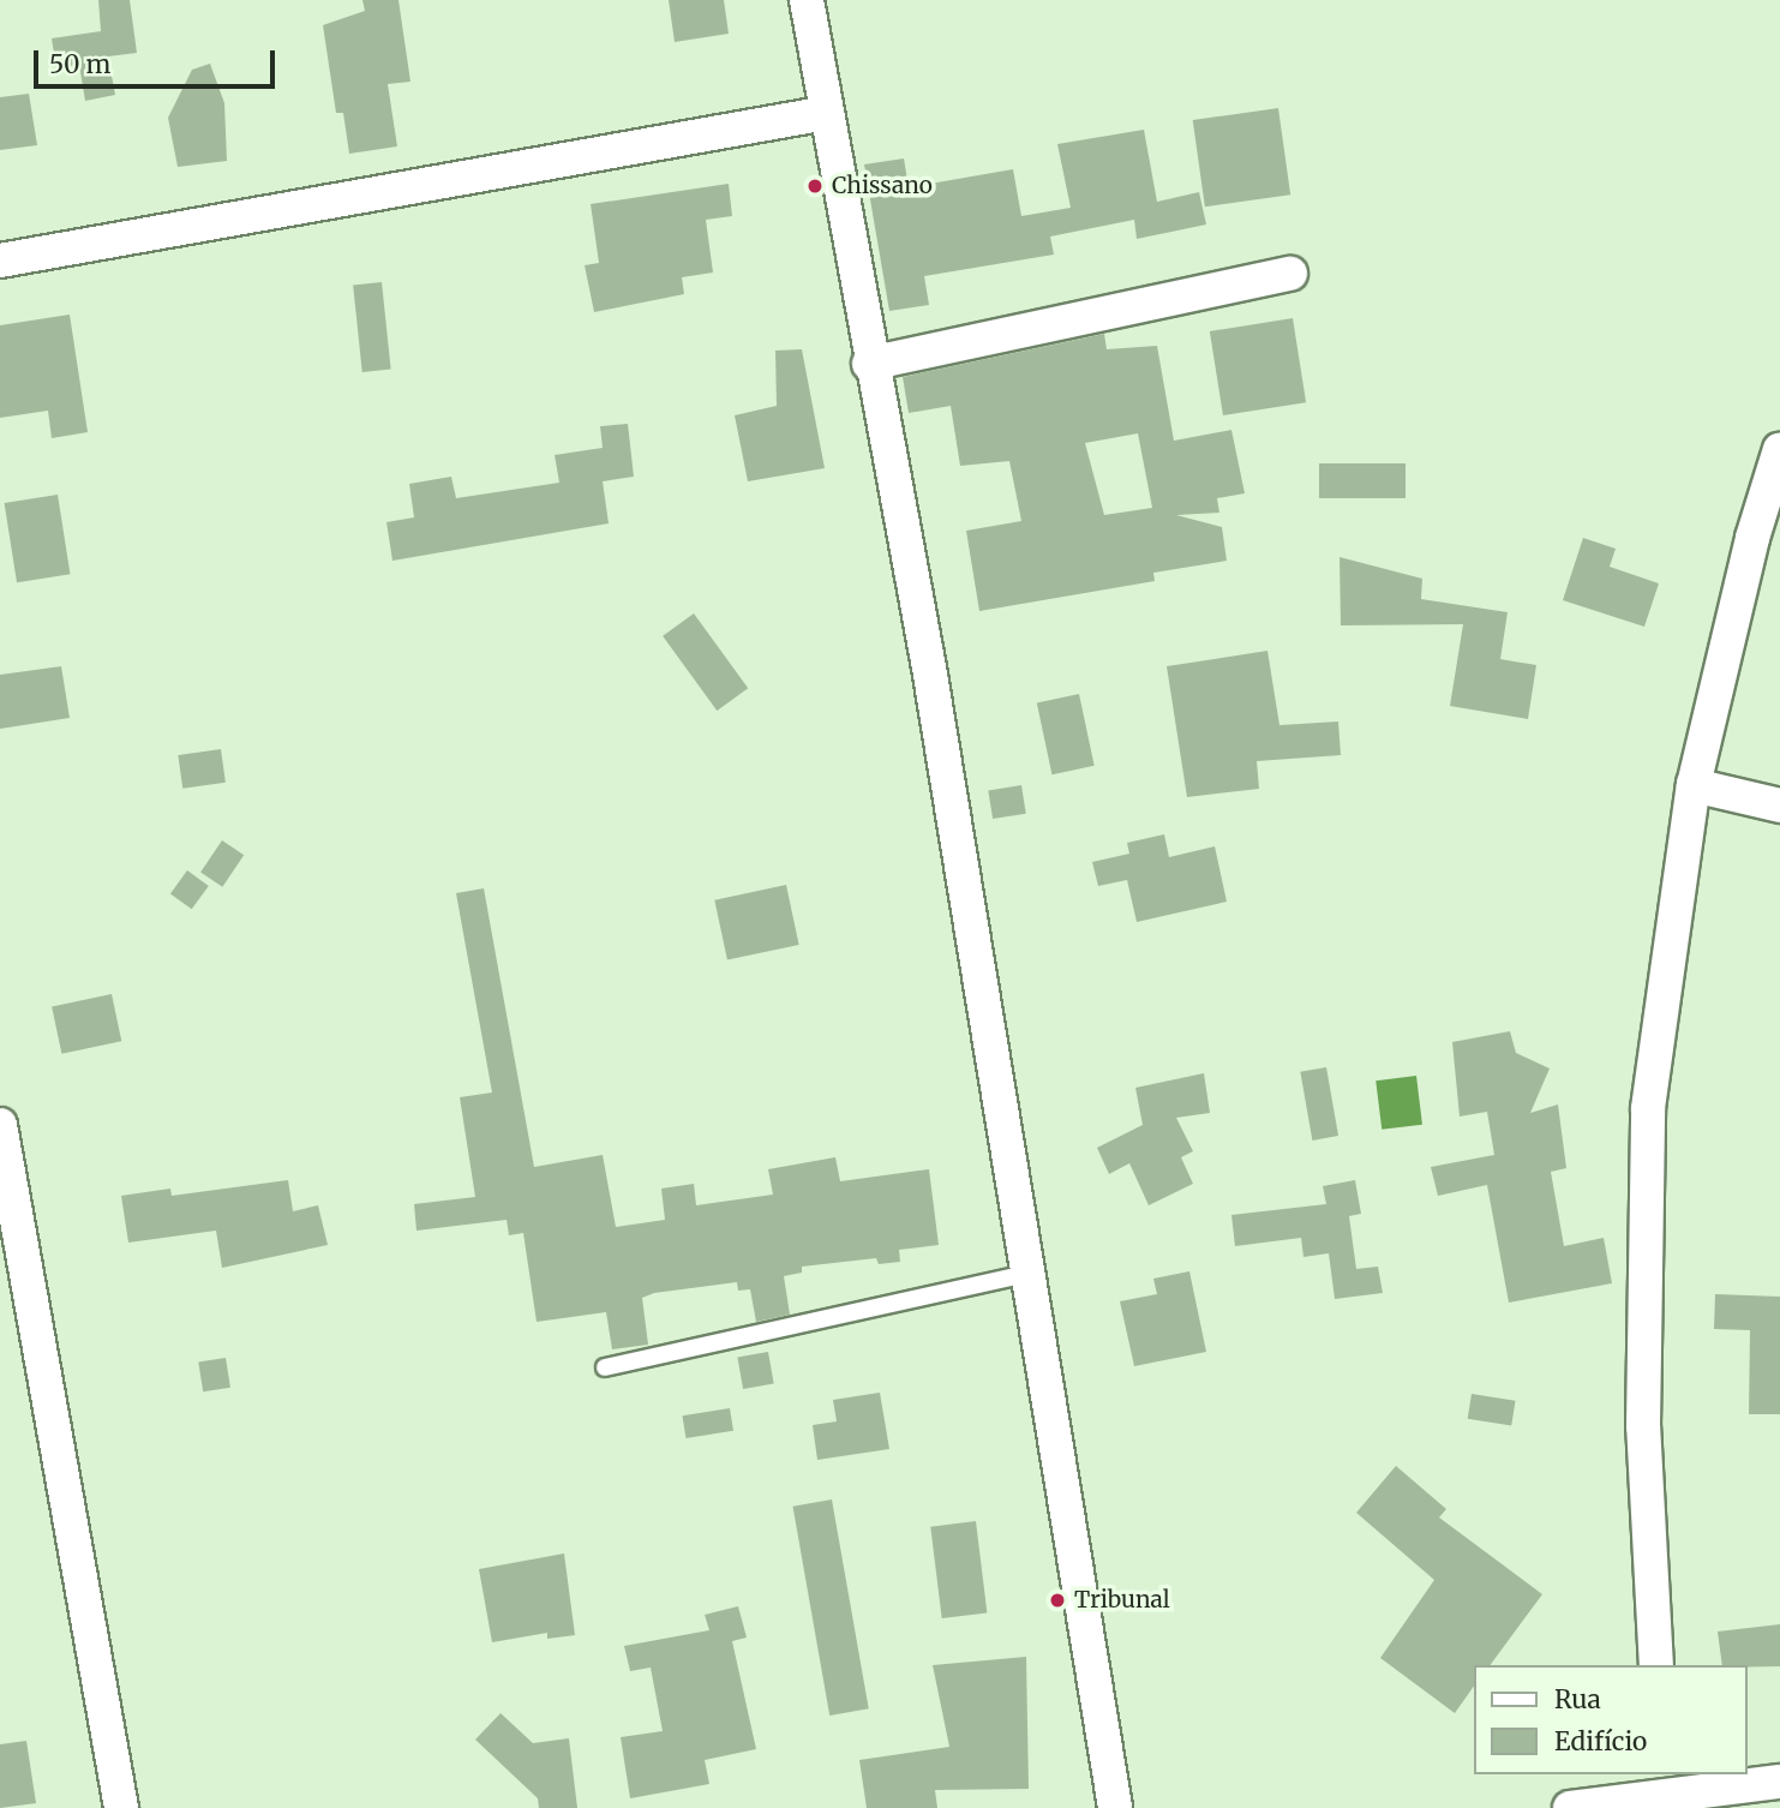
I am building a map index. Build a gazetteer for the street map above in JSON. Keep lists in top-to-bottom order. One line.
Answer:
{"places":["Chissano","Tribunal"],"legend":["Rua","Edifício"],"scale_bar":"50 m"}
